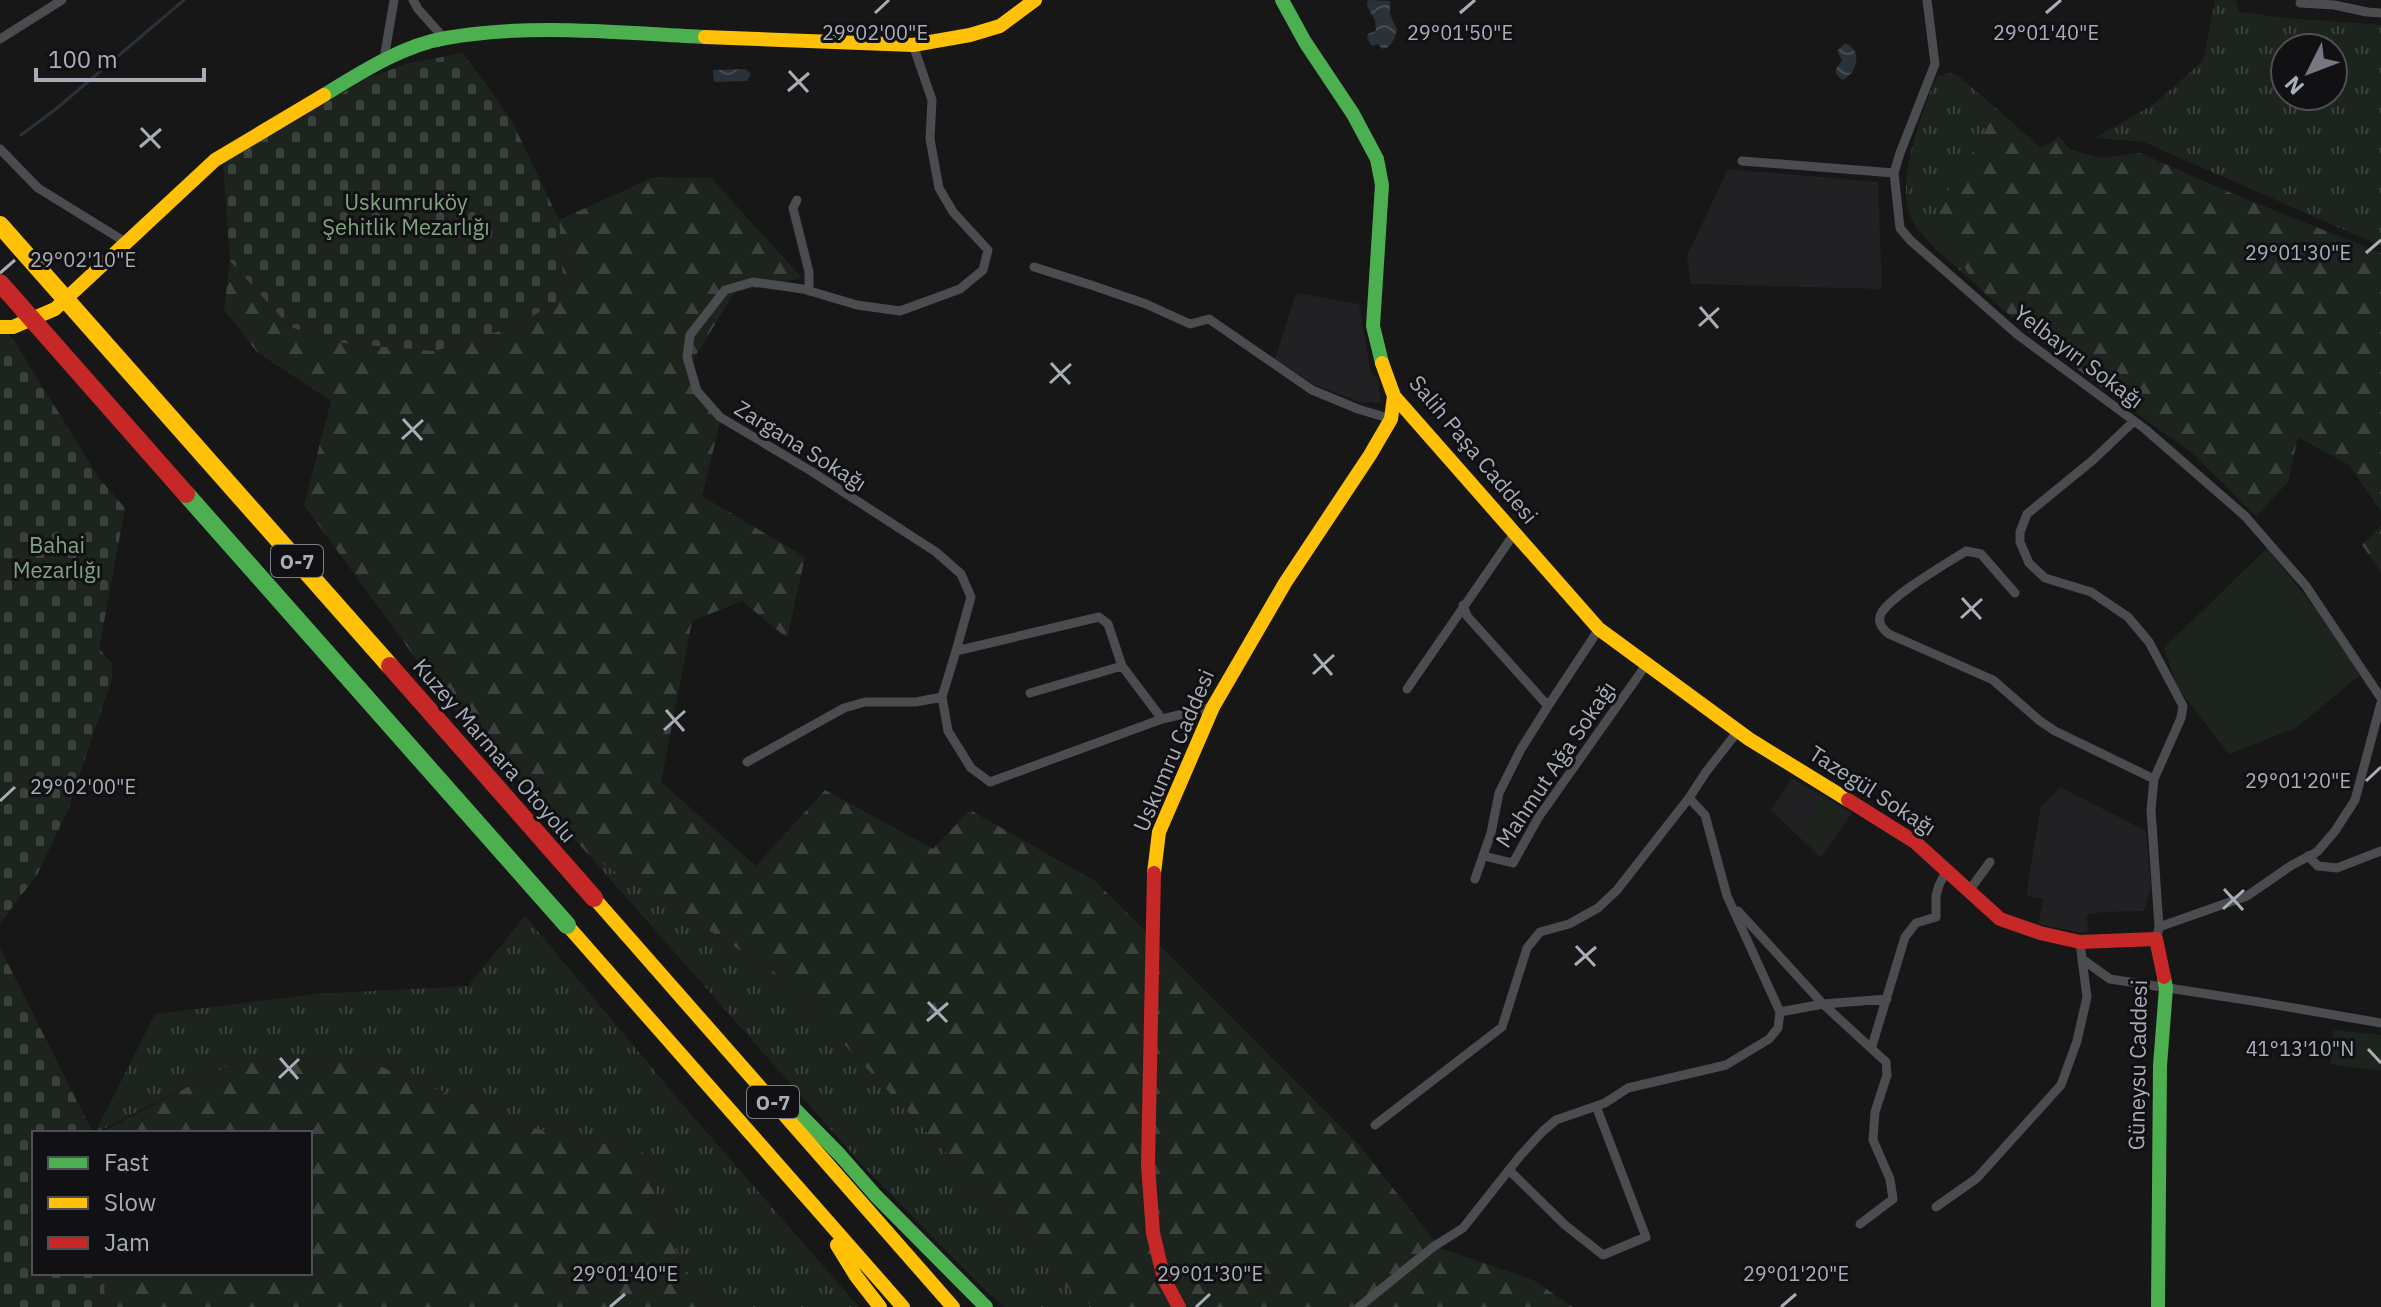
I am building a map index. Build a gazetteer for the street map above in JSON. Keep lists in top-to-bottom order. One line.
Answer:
{"streets":{"main road":["Salih Paşa Caddesi","O-7","Kuzey Marmara Otoyolu","Uskumru Caddesi","Tazegül Sokağı","Güneysu Caddesi"],"street":["Yelbayırı Sokağı","Zargana Sokağı","Mahmut Ağa Sokağı"]},"crossings":[["Yelbayırı Sokağı","Tazegül Sokağı"],["Salih Paşa Caddesi","Uskumru Caddesi"],["Salih Paşa Caddesi","Mahmut Ağa Sokağı"],["Salih Paşa Caddesi","Tazegül Sokağı"],["Mahmut Ağa Sokağı","Tazegül Sokağı"],["Tazegül Sokağı","Güneysu Caddesi"]],"parks":["Uskumruköy Şehitlik Mezarlığı","Bahai Mezarlığı"],"legend":["Fast","Slow","Jam"],"scale_bar":"100 m","north":"bottom left","coordinates":["29°02'00\"E","29°01'50\"E","29°01'40\"E","29°01'30\"E","29°02'10\"E","29°01'20\"E","41°13'10\"N"]}
